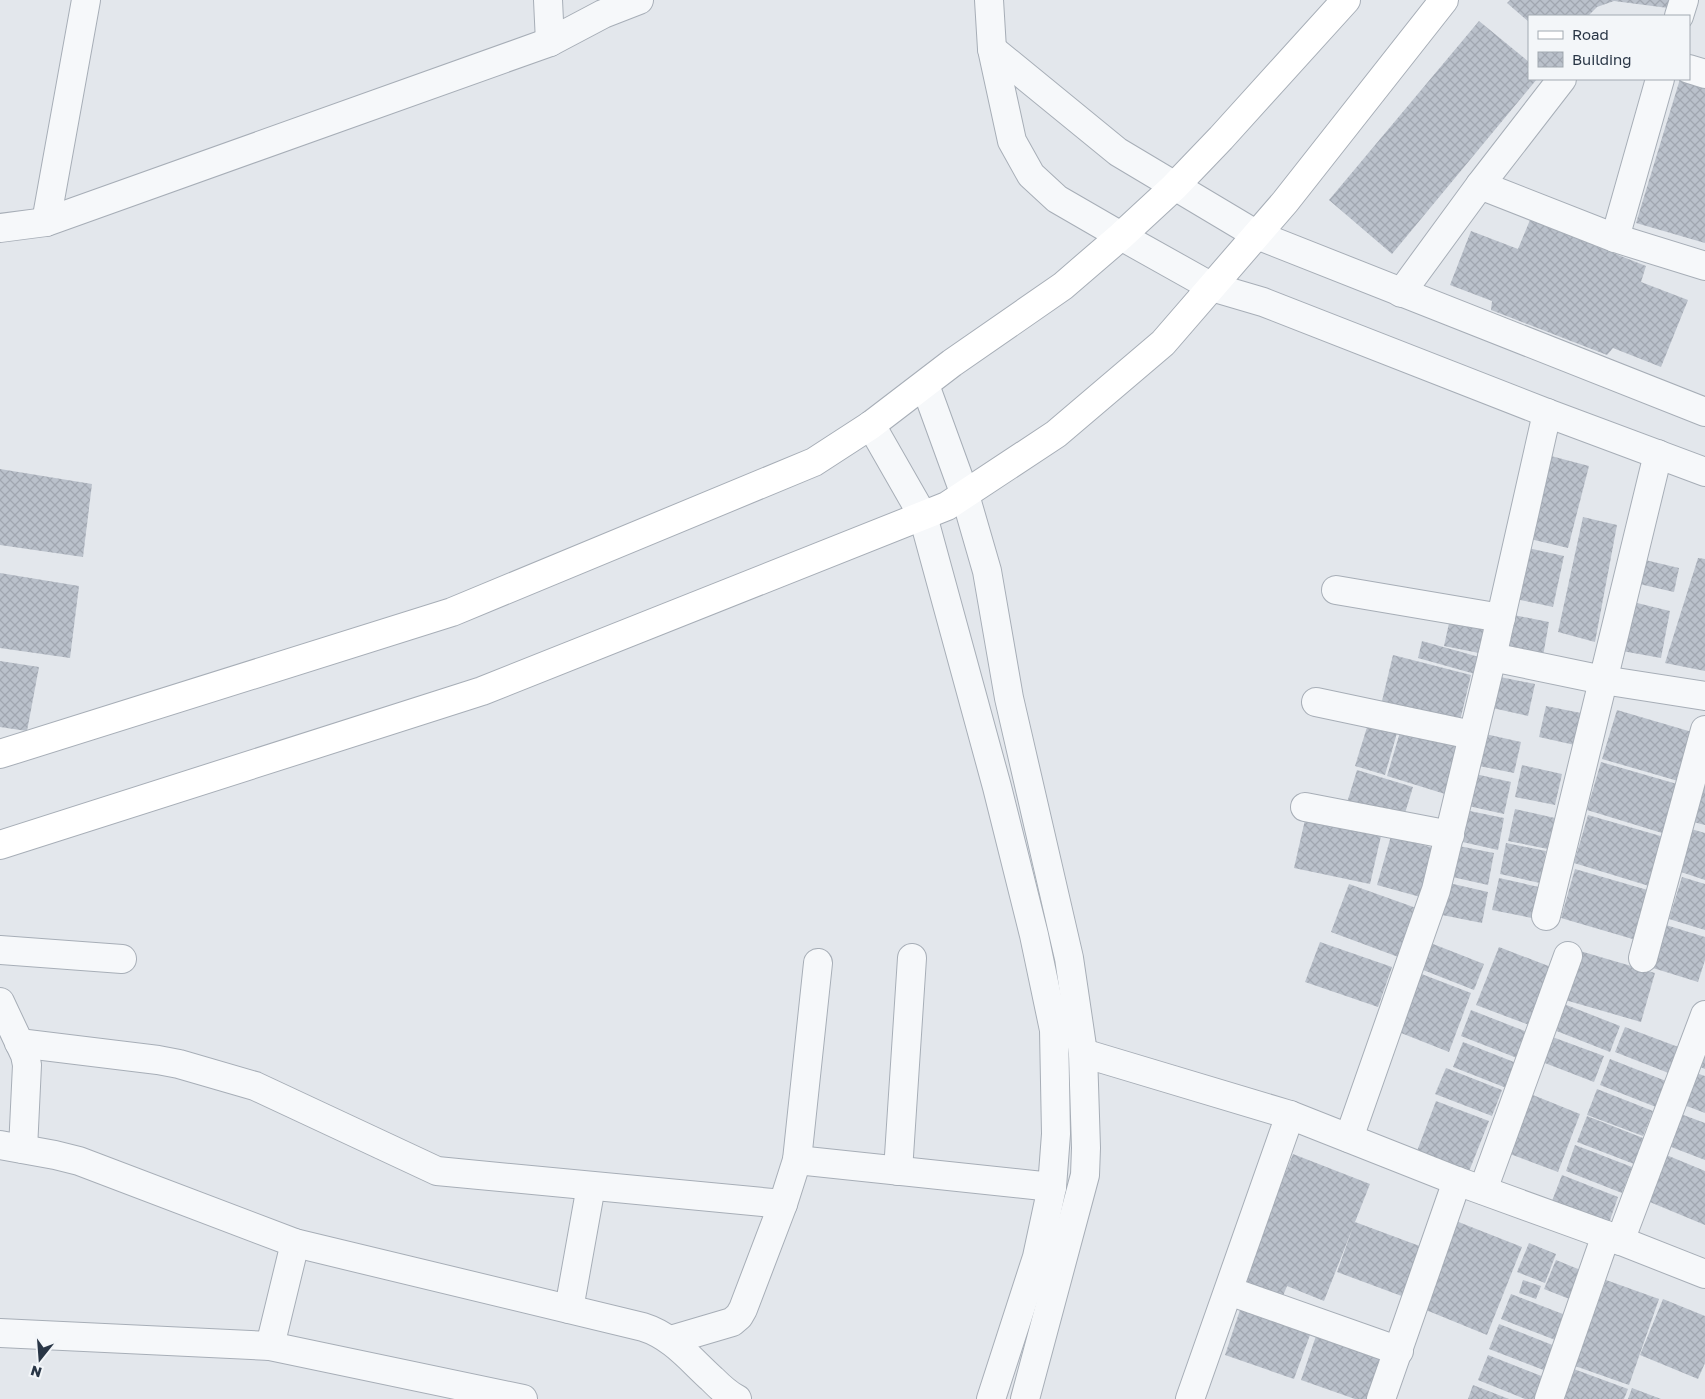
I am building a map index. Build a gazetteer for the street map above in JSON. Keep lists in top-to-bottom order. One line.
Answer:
{"legend":["Road","Building"],"north":"bottom"}
